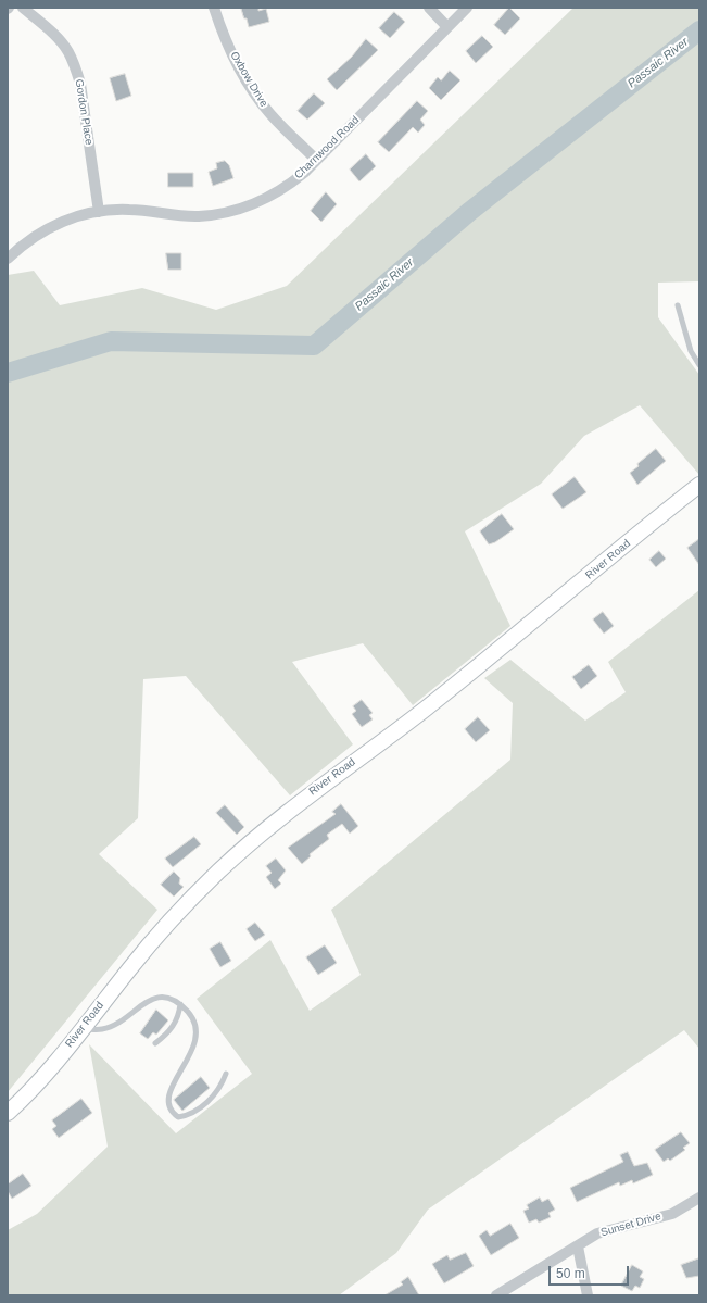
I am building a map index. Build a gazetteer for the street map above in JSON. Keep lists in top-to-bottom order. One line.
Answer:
{"streets":{"street":["Oxbow Drive","Gordon Place","Charnwood Road","River Road","Sunset Drive"]},"crossings":[["Oxbow Drive","Charnwood Road"],["Gordon Place","Charnwood Road"]],"water":["Passaic River"],"scale_bar":"50 m"}
